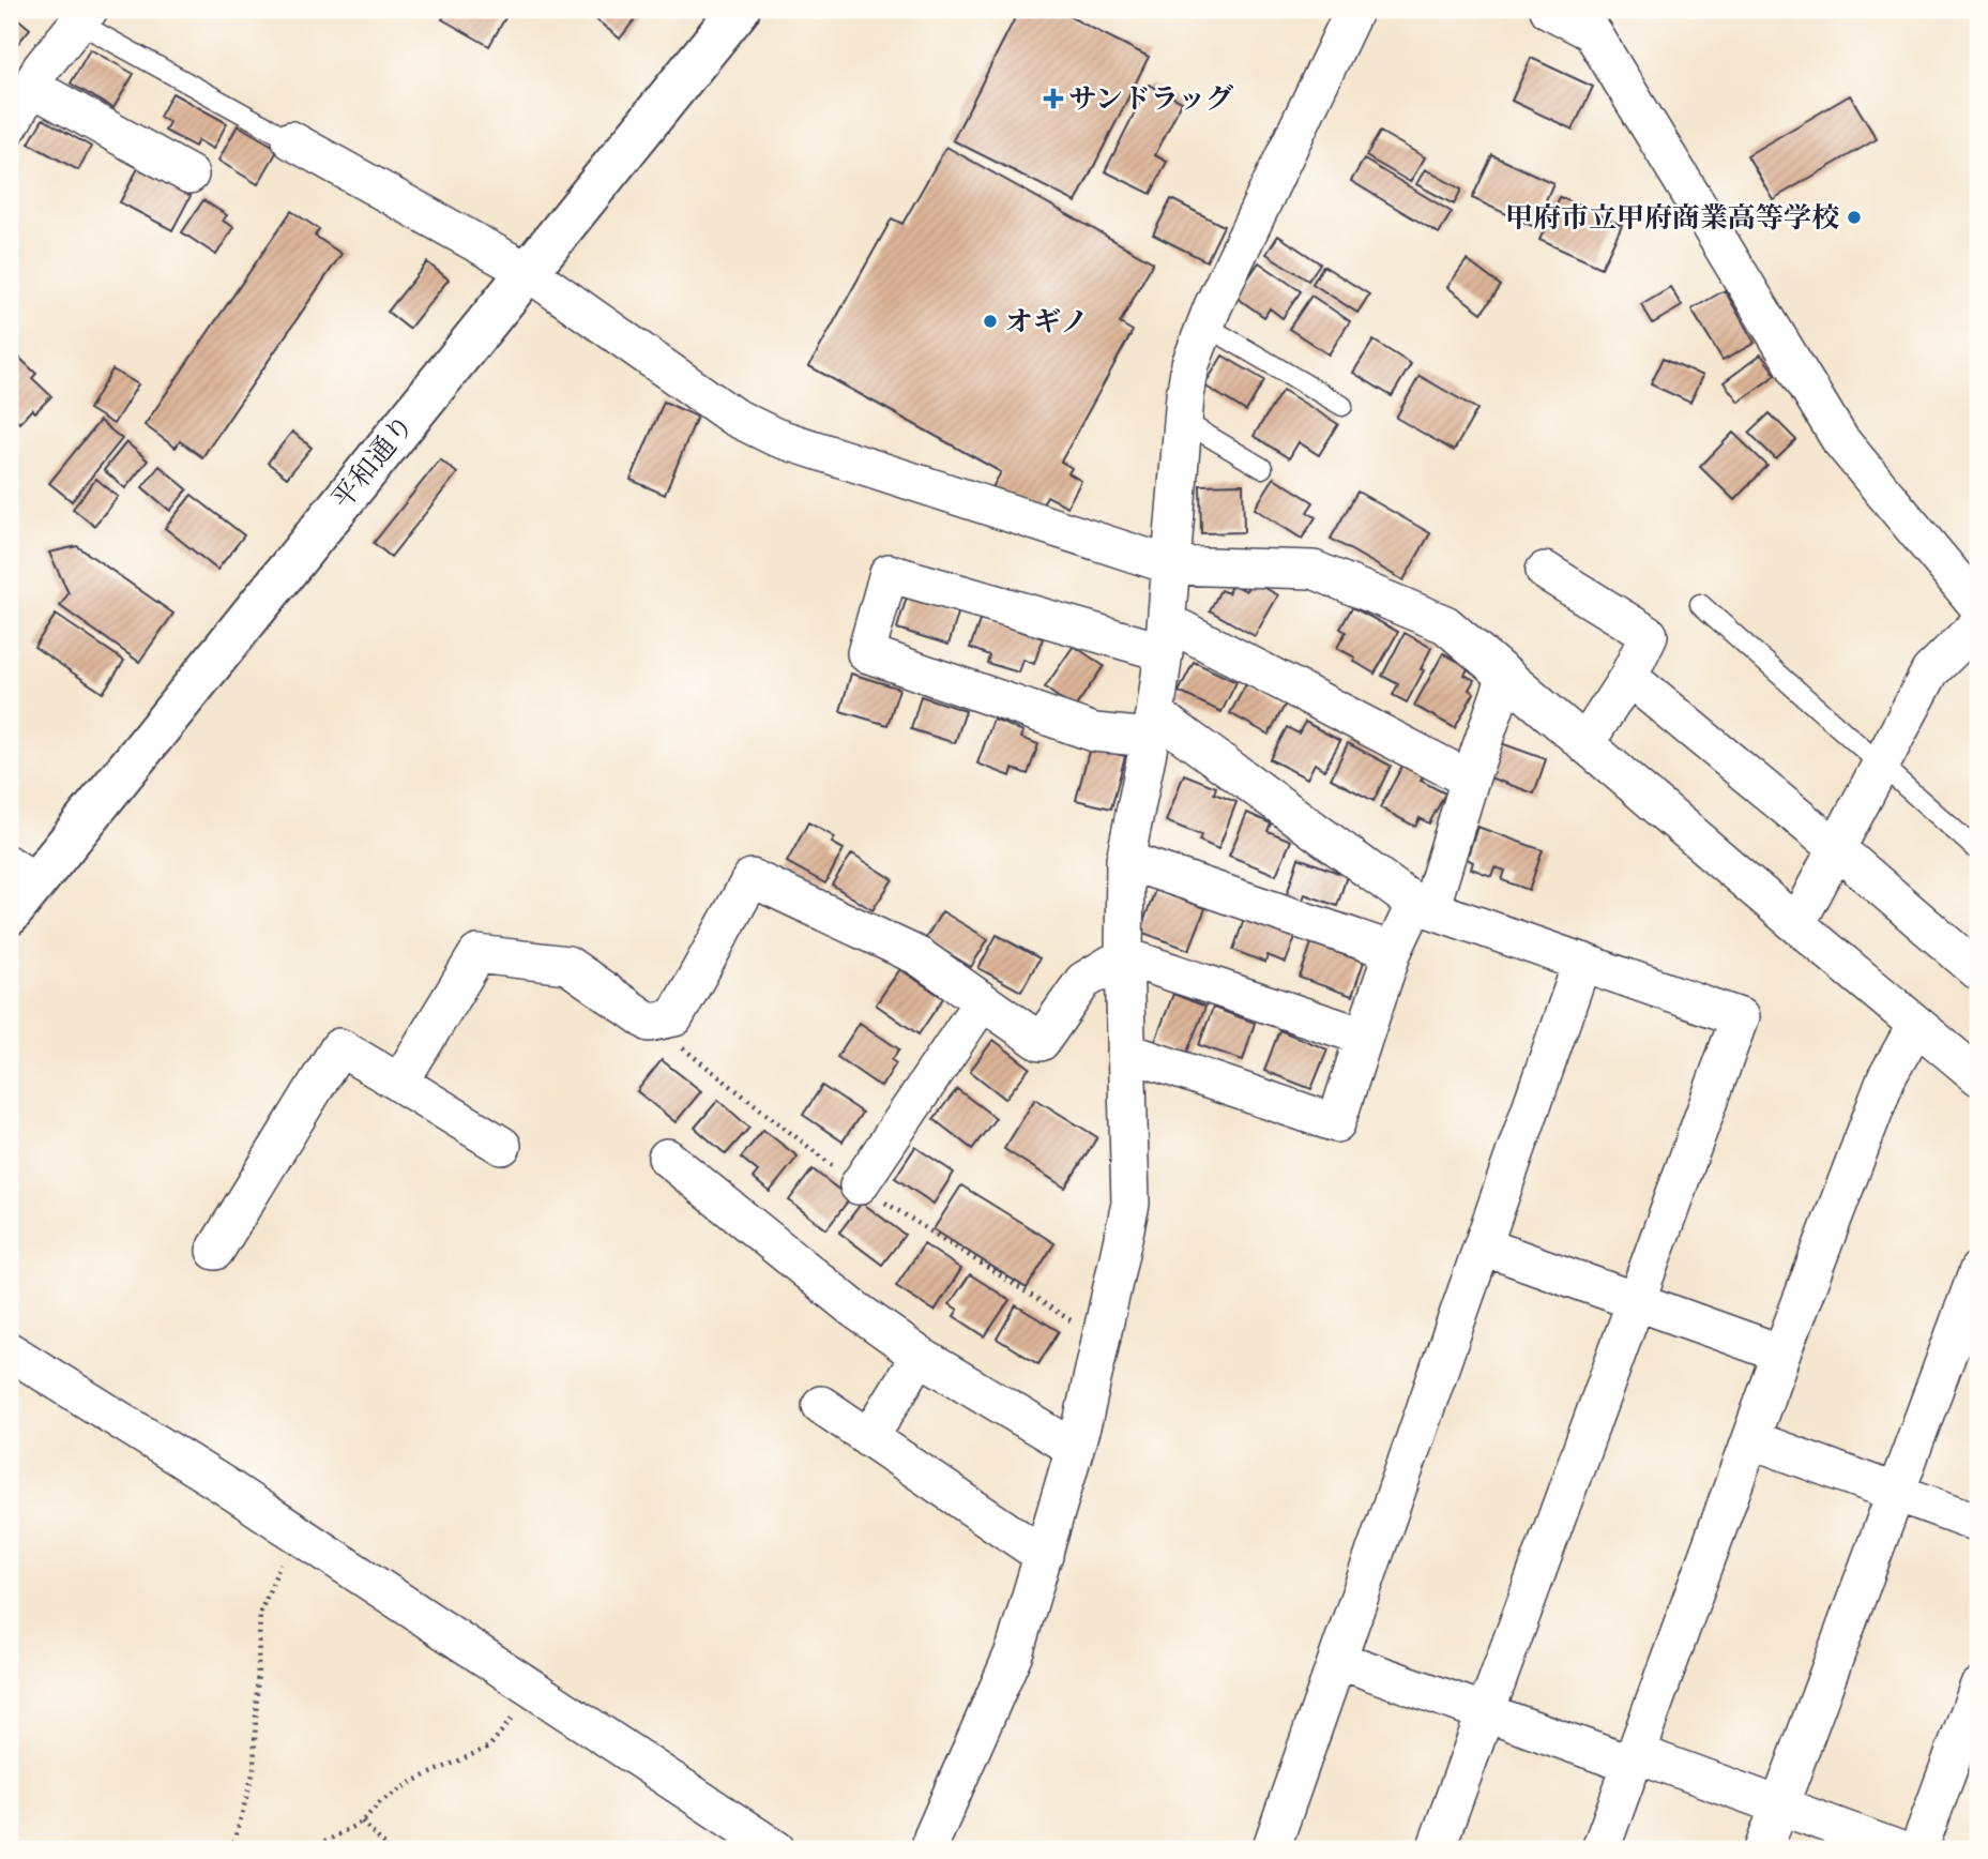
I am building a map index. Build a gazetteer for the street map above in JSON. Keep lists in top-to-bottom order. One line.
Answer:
{"streets":{"highway":["平和通り"]},"places":{"health":["サンドラッグ"],"other":["甲府市立甲府商業高等学校","オギノ"]}}
